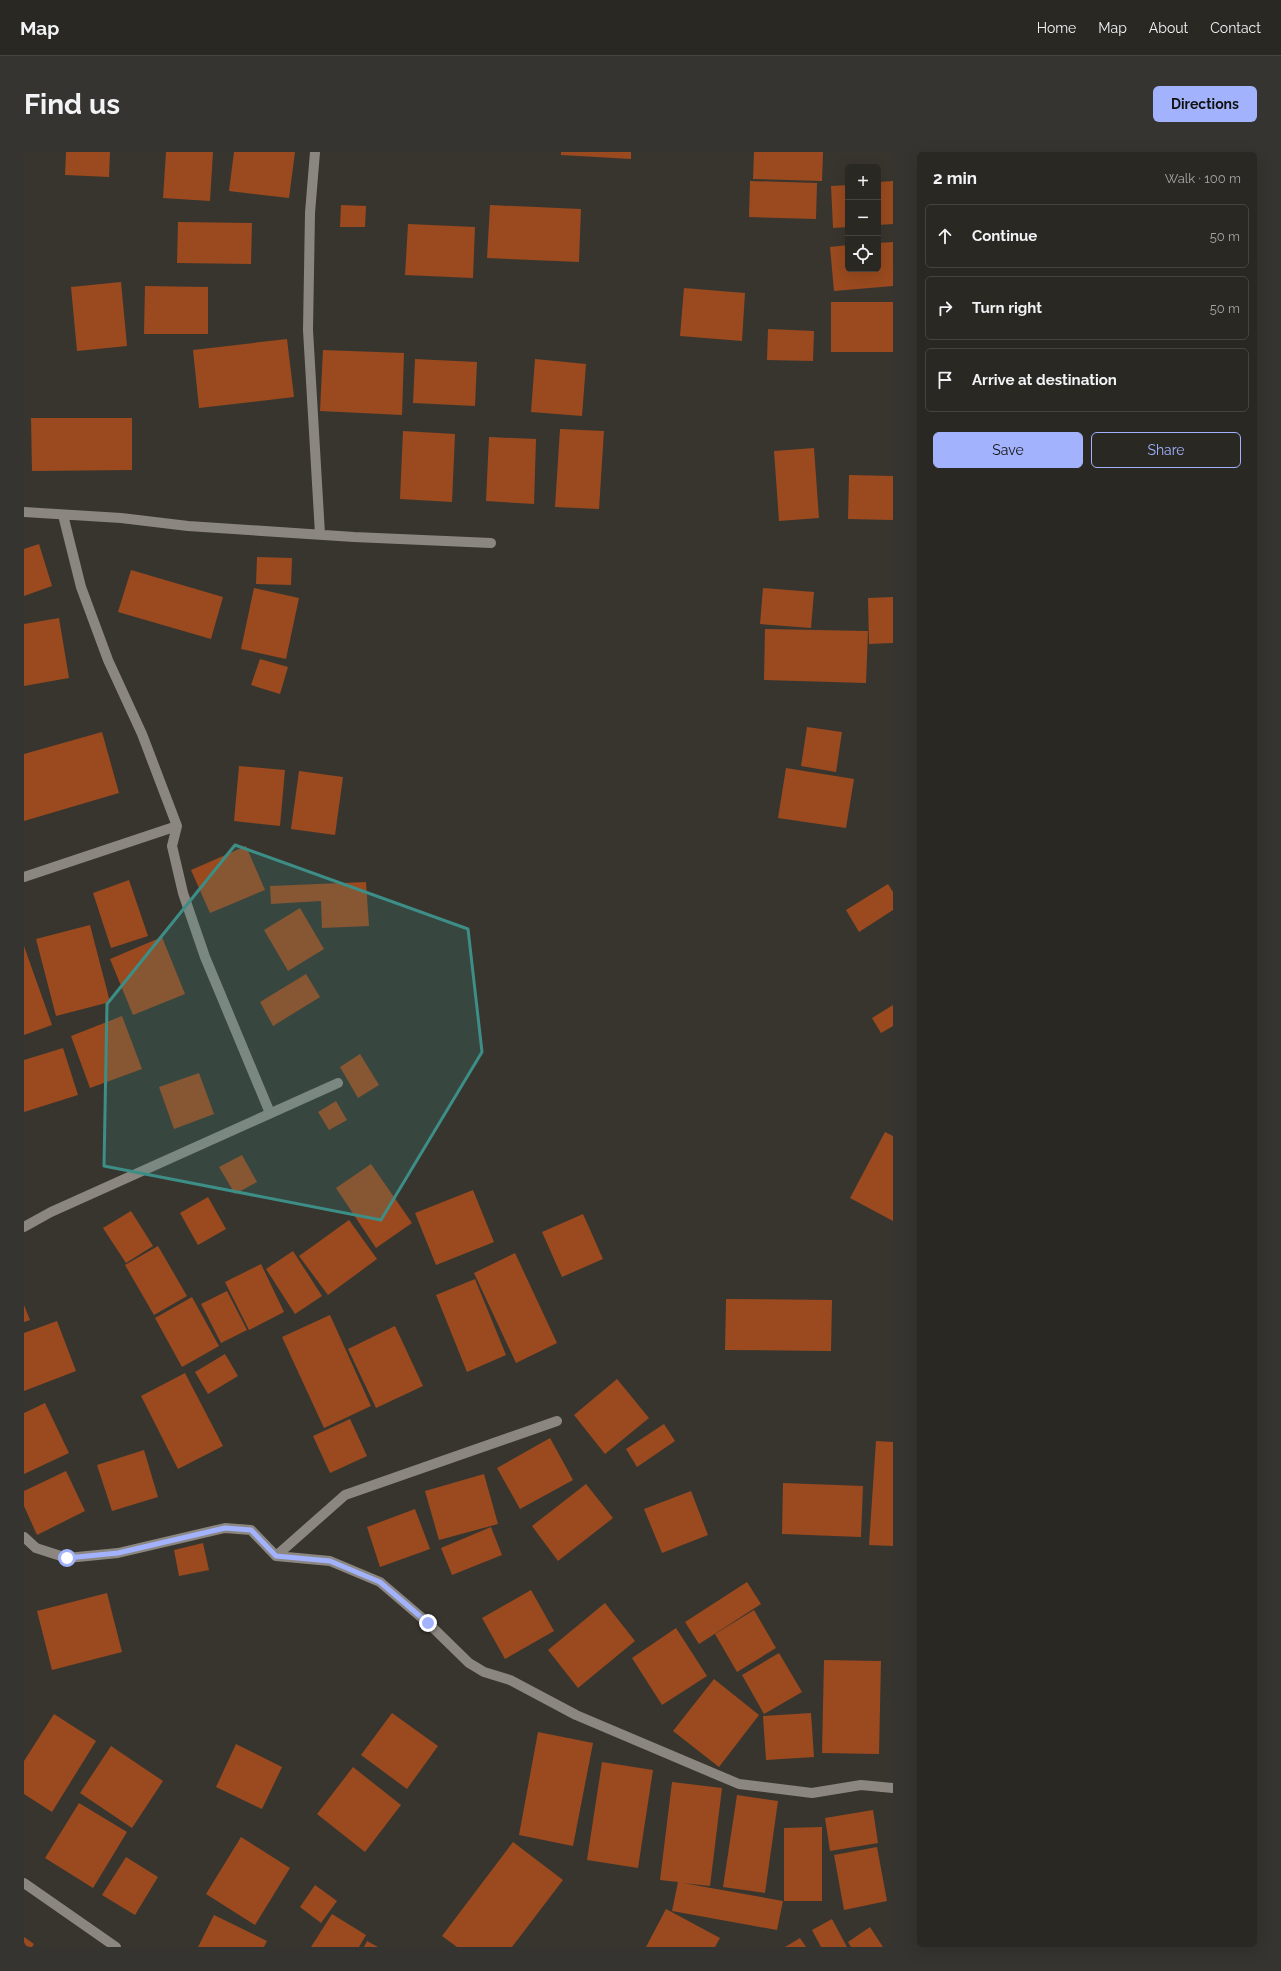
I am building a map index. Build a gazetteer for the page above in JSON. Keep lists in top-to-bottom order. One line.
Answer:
{"page":{"header":"Map","nav":["Home","Map","About","Contact"],"buttons":["Directions",["Save","Share"]],"title":"Find us","heading":["2 min","Walk · 100 m"],"map_buttons":["+","−"],"list":[["Continue","50 m"],["Turn right","50 m"],"Arrive at destination"]}}
